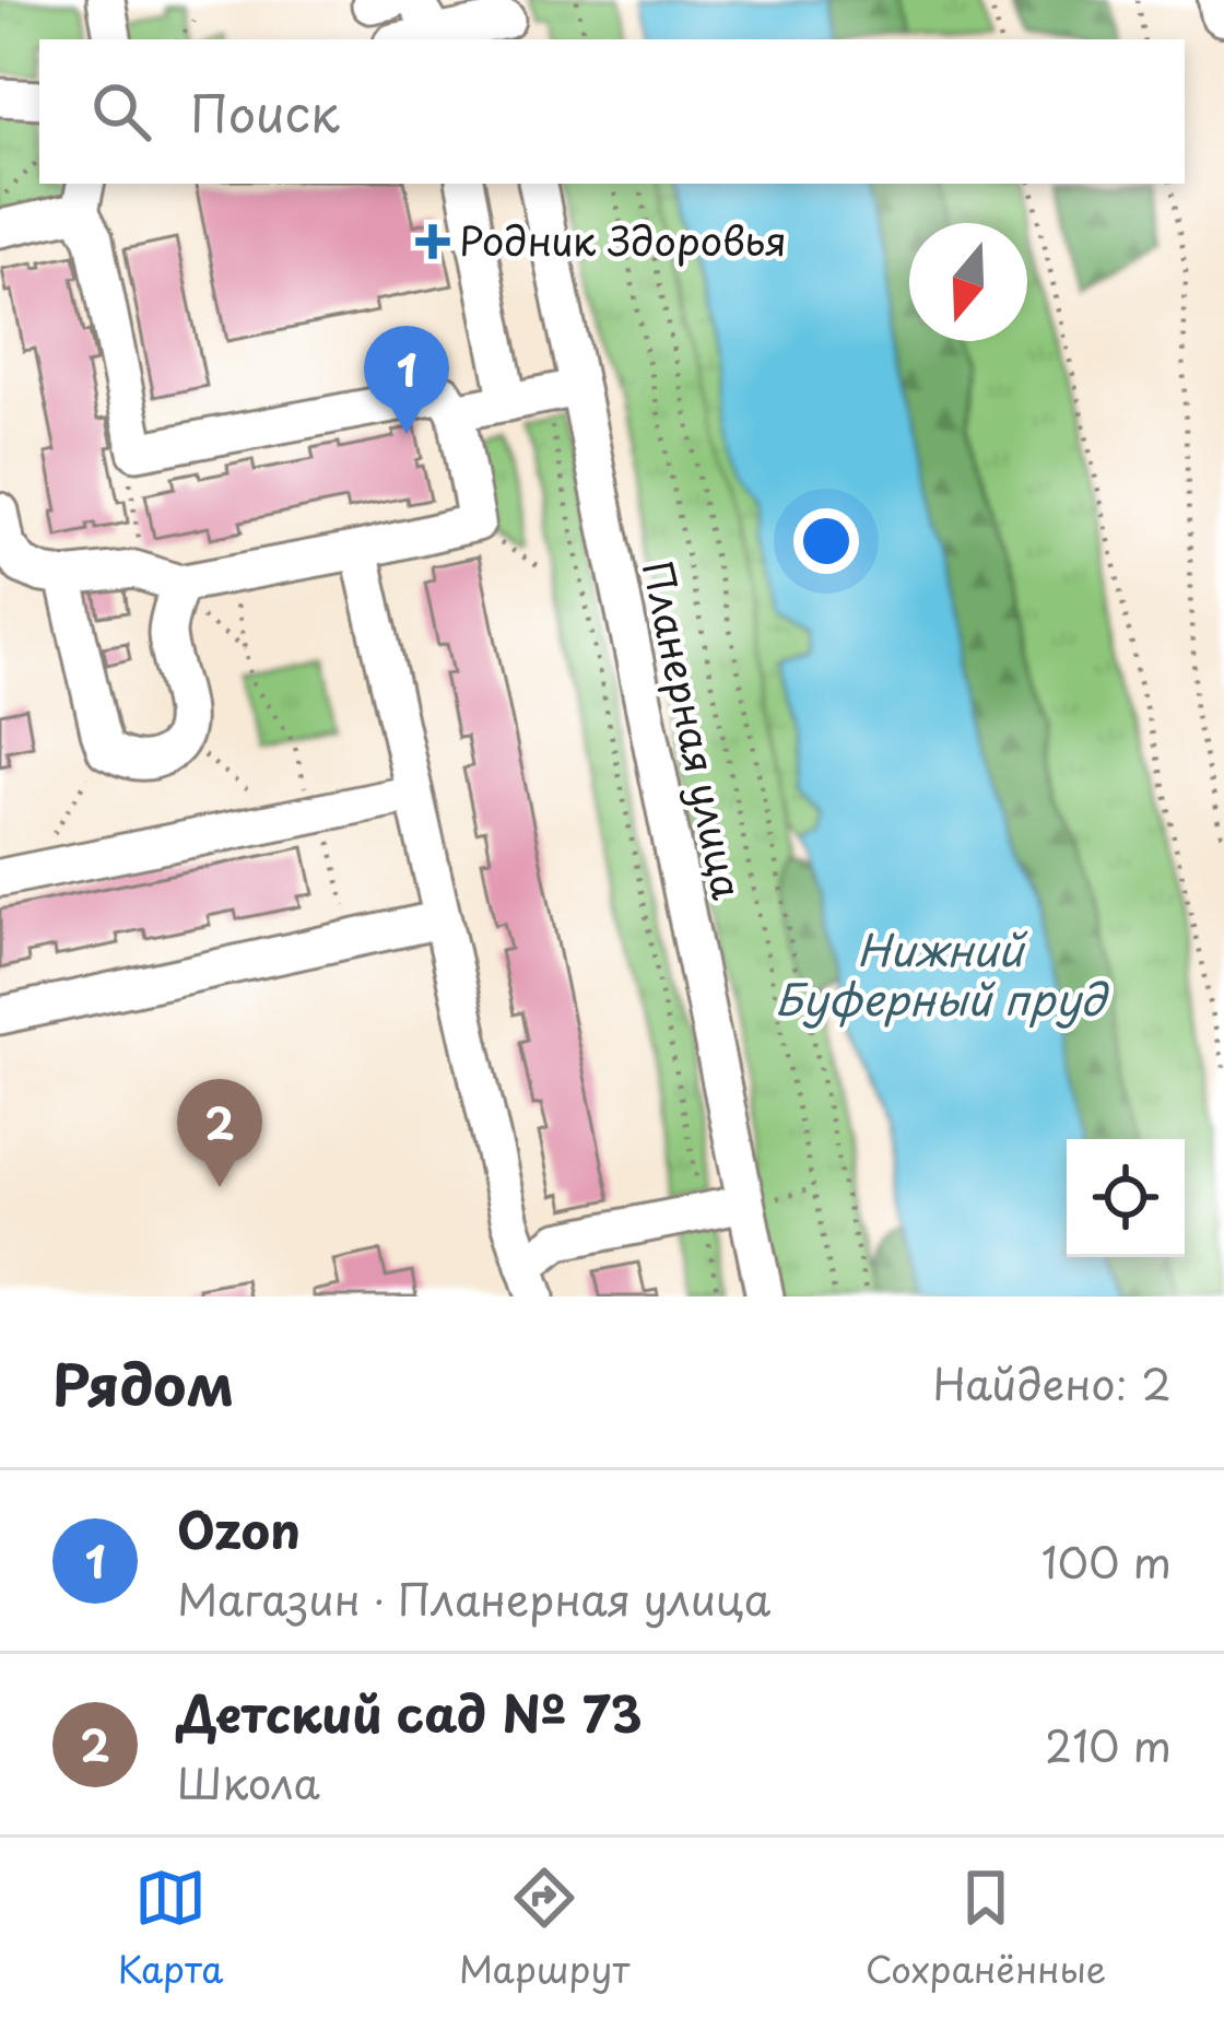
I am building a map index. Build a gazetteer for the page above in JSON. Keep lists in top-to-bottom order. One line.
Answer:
{"streets":{"street":["Планерная улица"]},"water":["Нижний Буферный пруд"],"places":{"health":["Родник Здоровья"]},"north":"bottom","page":{"search":"Поиск","pins":["1","2"],"heading":["Рядом","Найдено: 2"],"list":[{"mark":"1","name":"Ozon","note":"Магазин · Планерная улица","value":"100 m"},{"mark":"2","name":"Детский сад № 73","note":"Школа","value":"210 m"}],"nav":["Карта","Маршрут","Сохранённые"]}}
